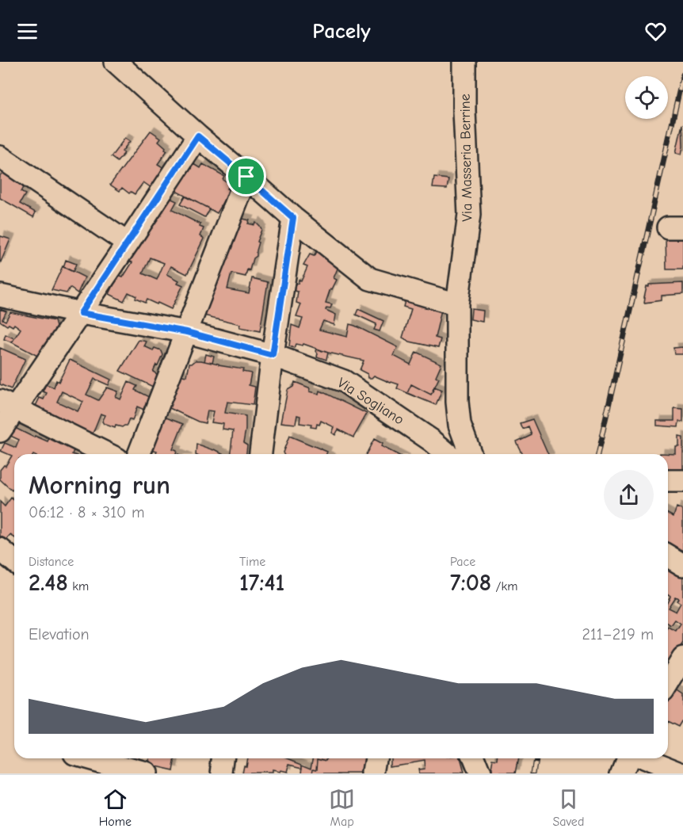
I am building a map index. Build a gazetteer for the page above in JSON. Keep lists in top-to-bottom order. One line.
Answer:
{"streets":{"street":["Via Masseria Berrine","Via Sogliano"]},"crossings":[["Via Masseria Berrine","Via Sogliano"]],"page":{"header":"Pacely","heading":["Morning run","06:12 · 8 × 310 m"],"stats":[["Distance","2.48 km"],["Time","17:41"],["Pace","7:08 /km"]],"chart":["Elevation","211–219 m"],"tabs":["Home","Map","Saved"]}}
